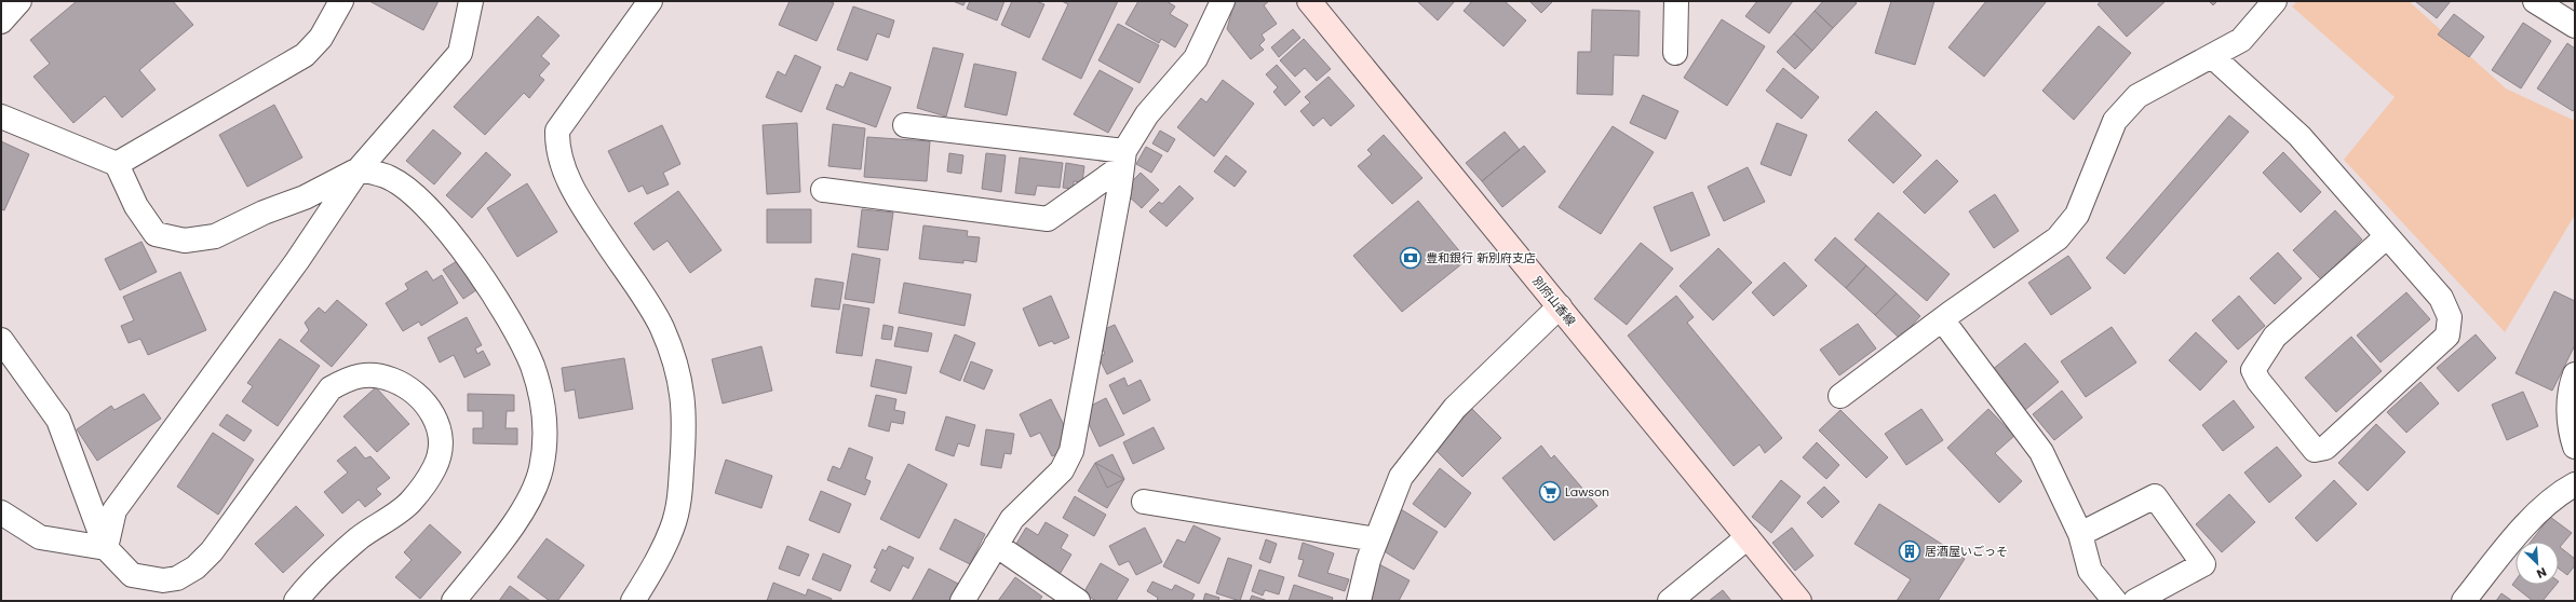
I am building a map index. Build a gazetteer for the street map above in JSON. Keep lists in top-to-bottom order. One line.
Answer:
{"streets":{"main road":["別府山香線"]},"places":{"bank":["豊和銀行 新別府支店"],"supermarket":["Lawson"],"building":["居酒屋いごっそ"]},"north":"bottom right"}
